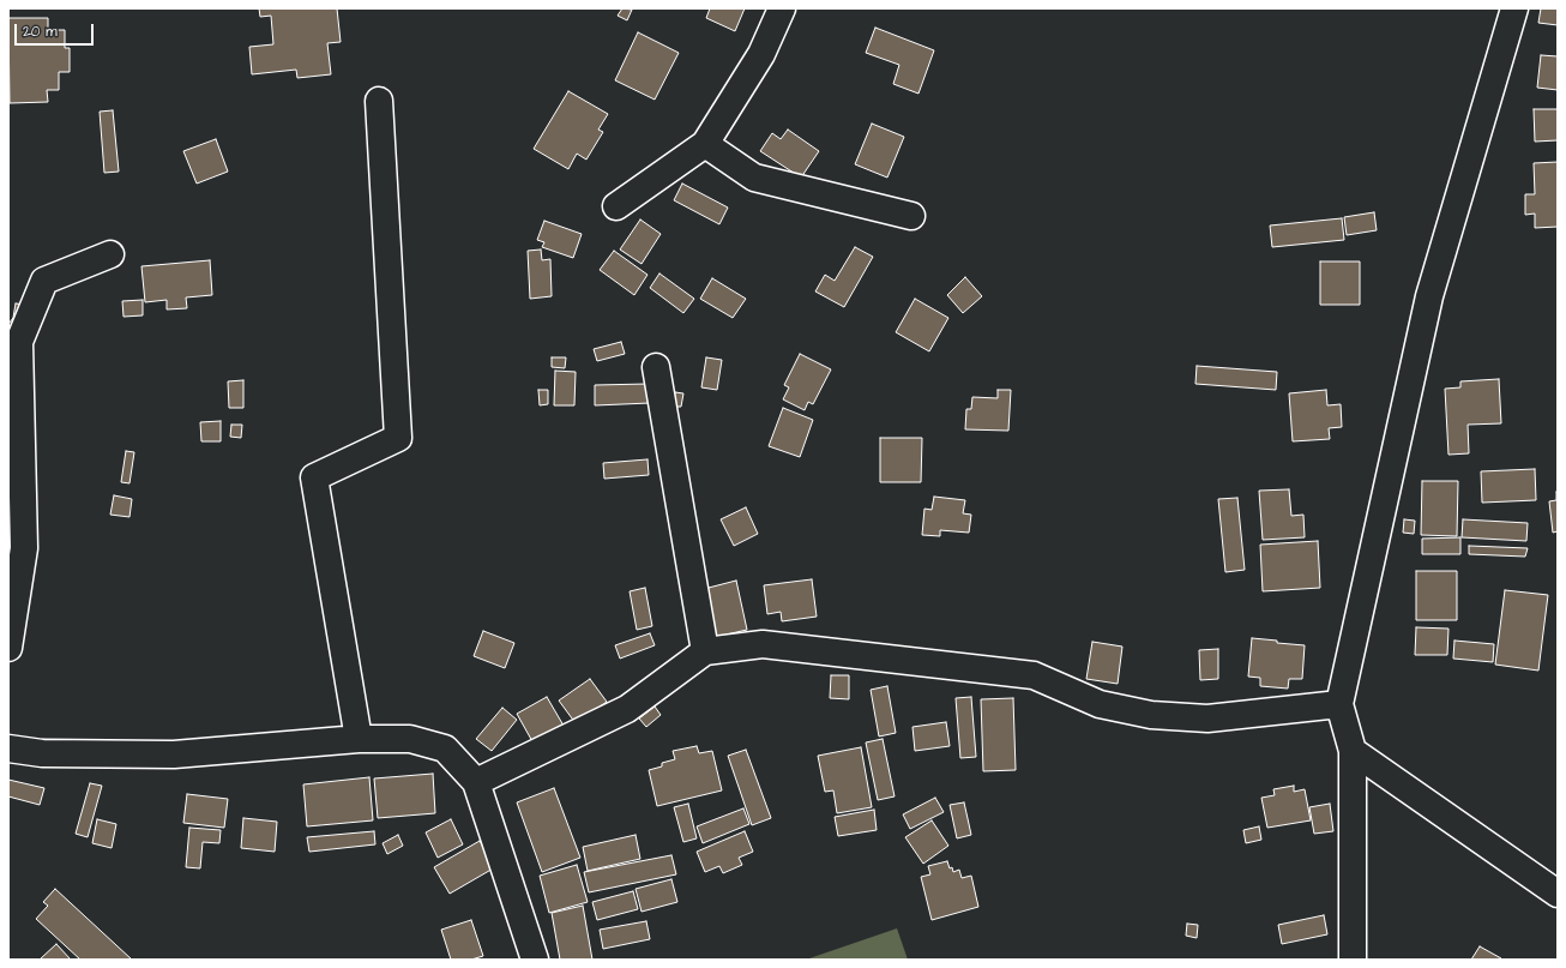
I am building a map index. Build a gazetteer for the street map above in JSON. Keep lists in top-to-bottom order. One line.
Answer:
{"scale_bar":"20 m"}
